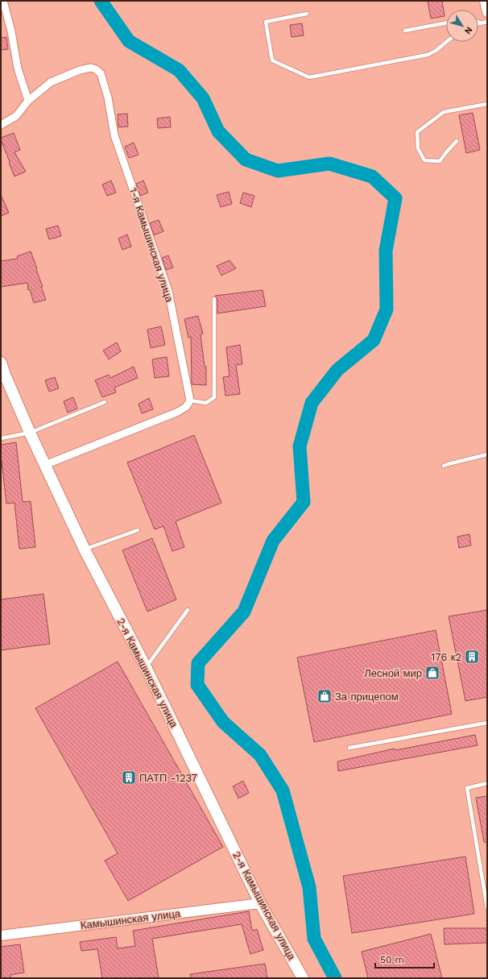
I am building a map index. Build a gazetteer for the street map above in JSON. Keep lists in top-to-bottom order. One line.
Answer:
{"streets":{"main road":["2-я Камышинская улица"],"street":["1-я Камышинская улица","Камышинская улица"]},"crossings":[["2-я Камышинская улица","Камышинская улица"]],"places":{"building":["176 к2","ПАТП -1237"],"shop":["Лесной мир","За прицепом"]},"scale_bar":"50 m","north":"bottom right"}
